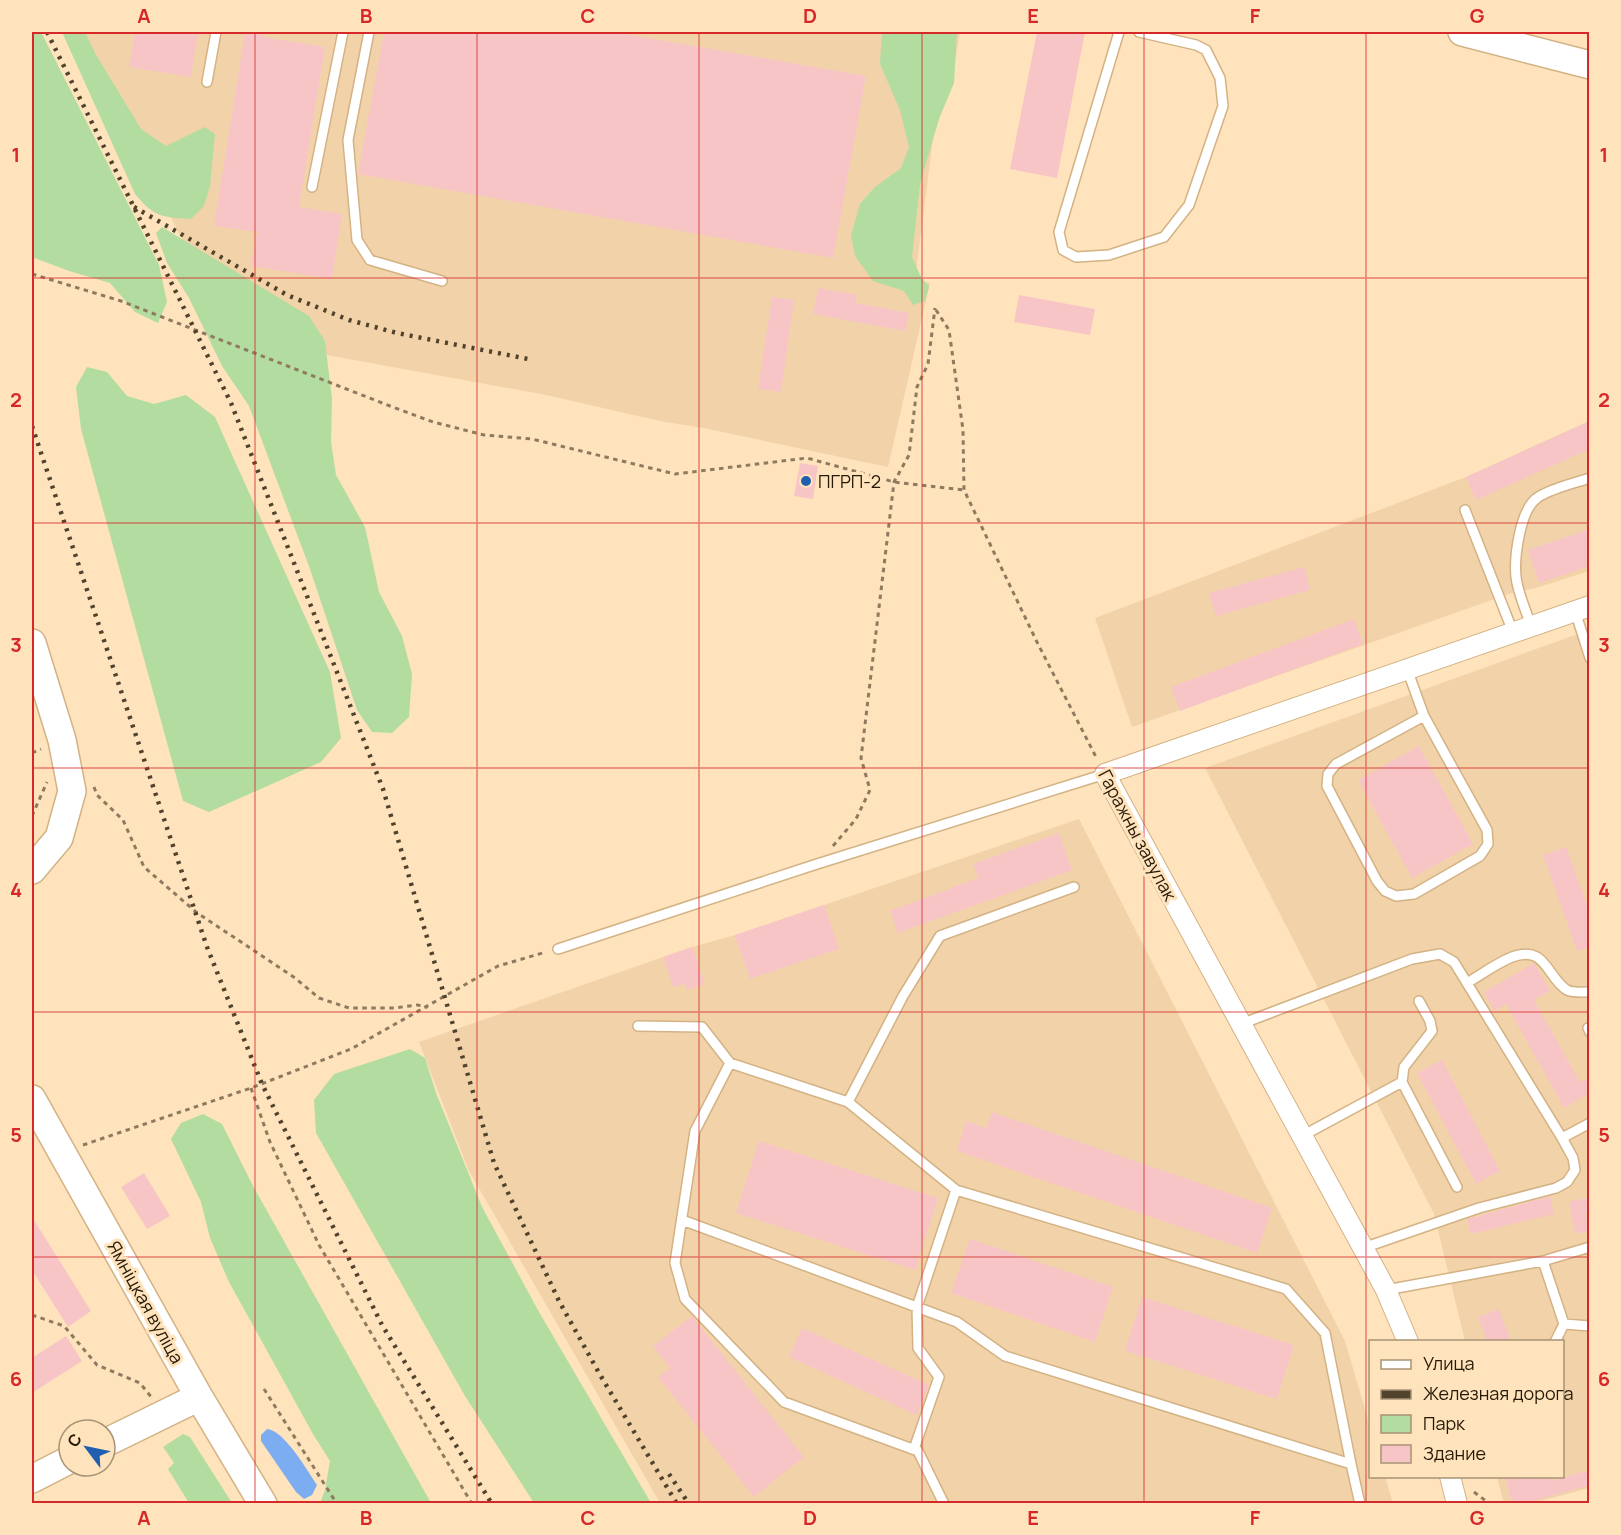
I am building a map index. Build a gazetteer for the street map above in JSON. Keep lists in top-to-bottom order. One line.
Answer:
{"streets":{"main road":["Ямніцкая вуліца"],"street":["Гаражны завулак"]},"places":["ПГРП-2"],"legend":["Улица","Железная дорога","Парк","Здание"],"north":"top left","grid":{"columns":["A","B","C","D","E","F","G"],"rows":["1","2","3","4","5","6"]}}
